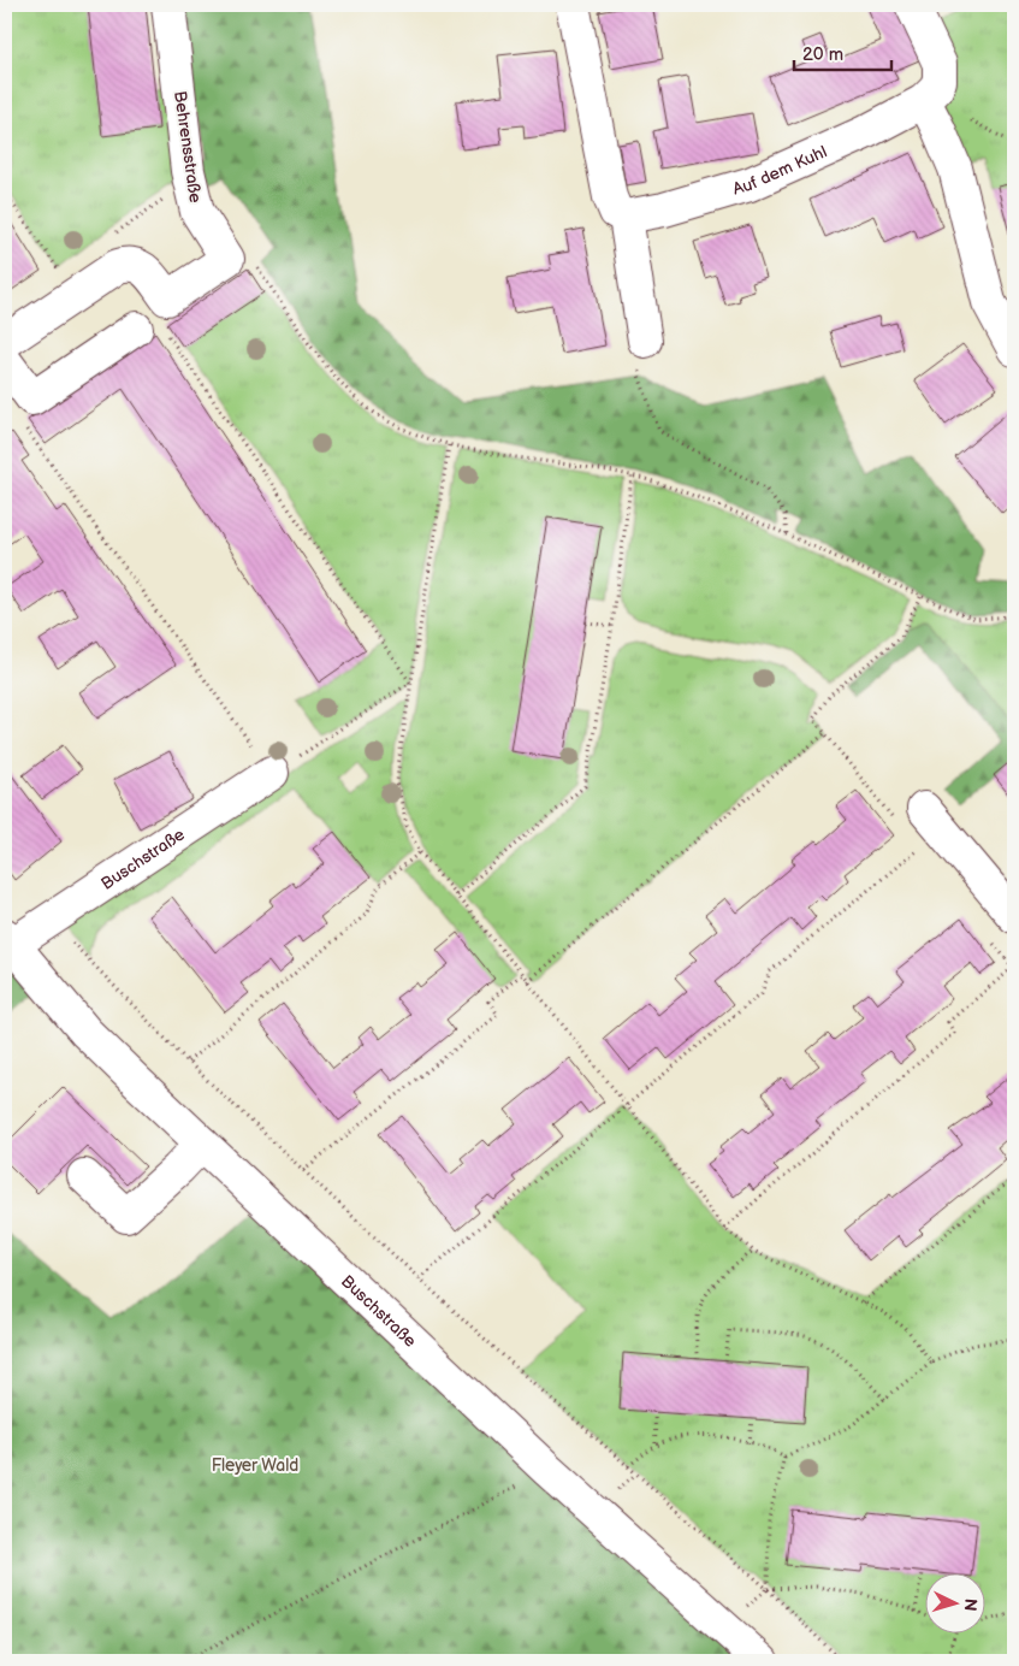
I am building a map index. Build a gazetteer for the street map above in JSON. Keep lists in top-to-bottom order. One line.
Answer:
{"streets":{"street":["Behrensstraße","Auf dem Kuhl","Buschstraße"]},"parks":["Fleyer Wald"],"scale_bar":"20 m","north":"right"}
